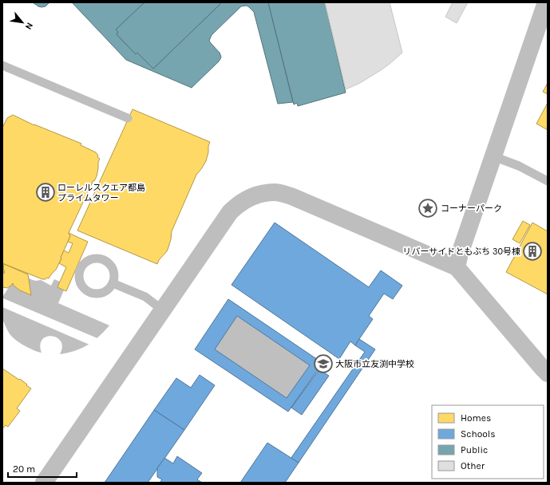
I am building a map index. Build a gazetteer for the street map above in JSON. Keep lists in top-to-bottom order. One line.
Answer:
{"places":{"building":["ローレルスクエア都島 プライムタワー","リバーサイドともぶち 30号棟"],"place":["コーナーパーク"],"school or university":["大阪市立友渕中学校"]},"legend":["Homes","Schools","Public","Other"],"scale_bar":"20 m","north":"bottom right"}
